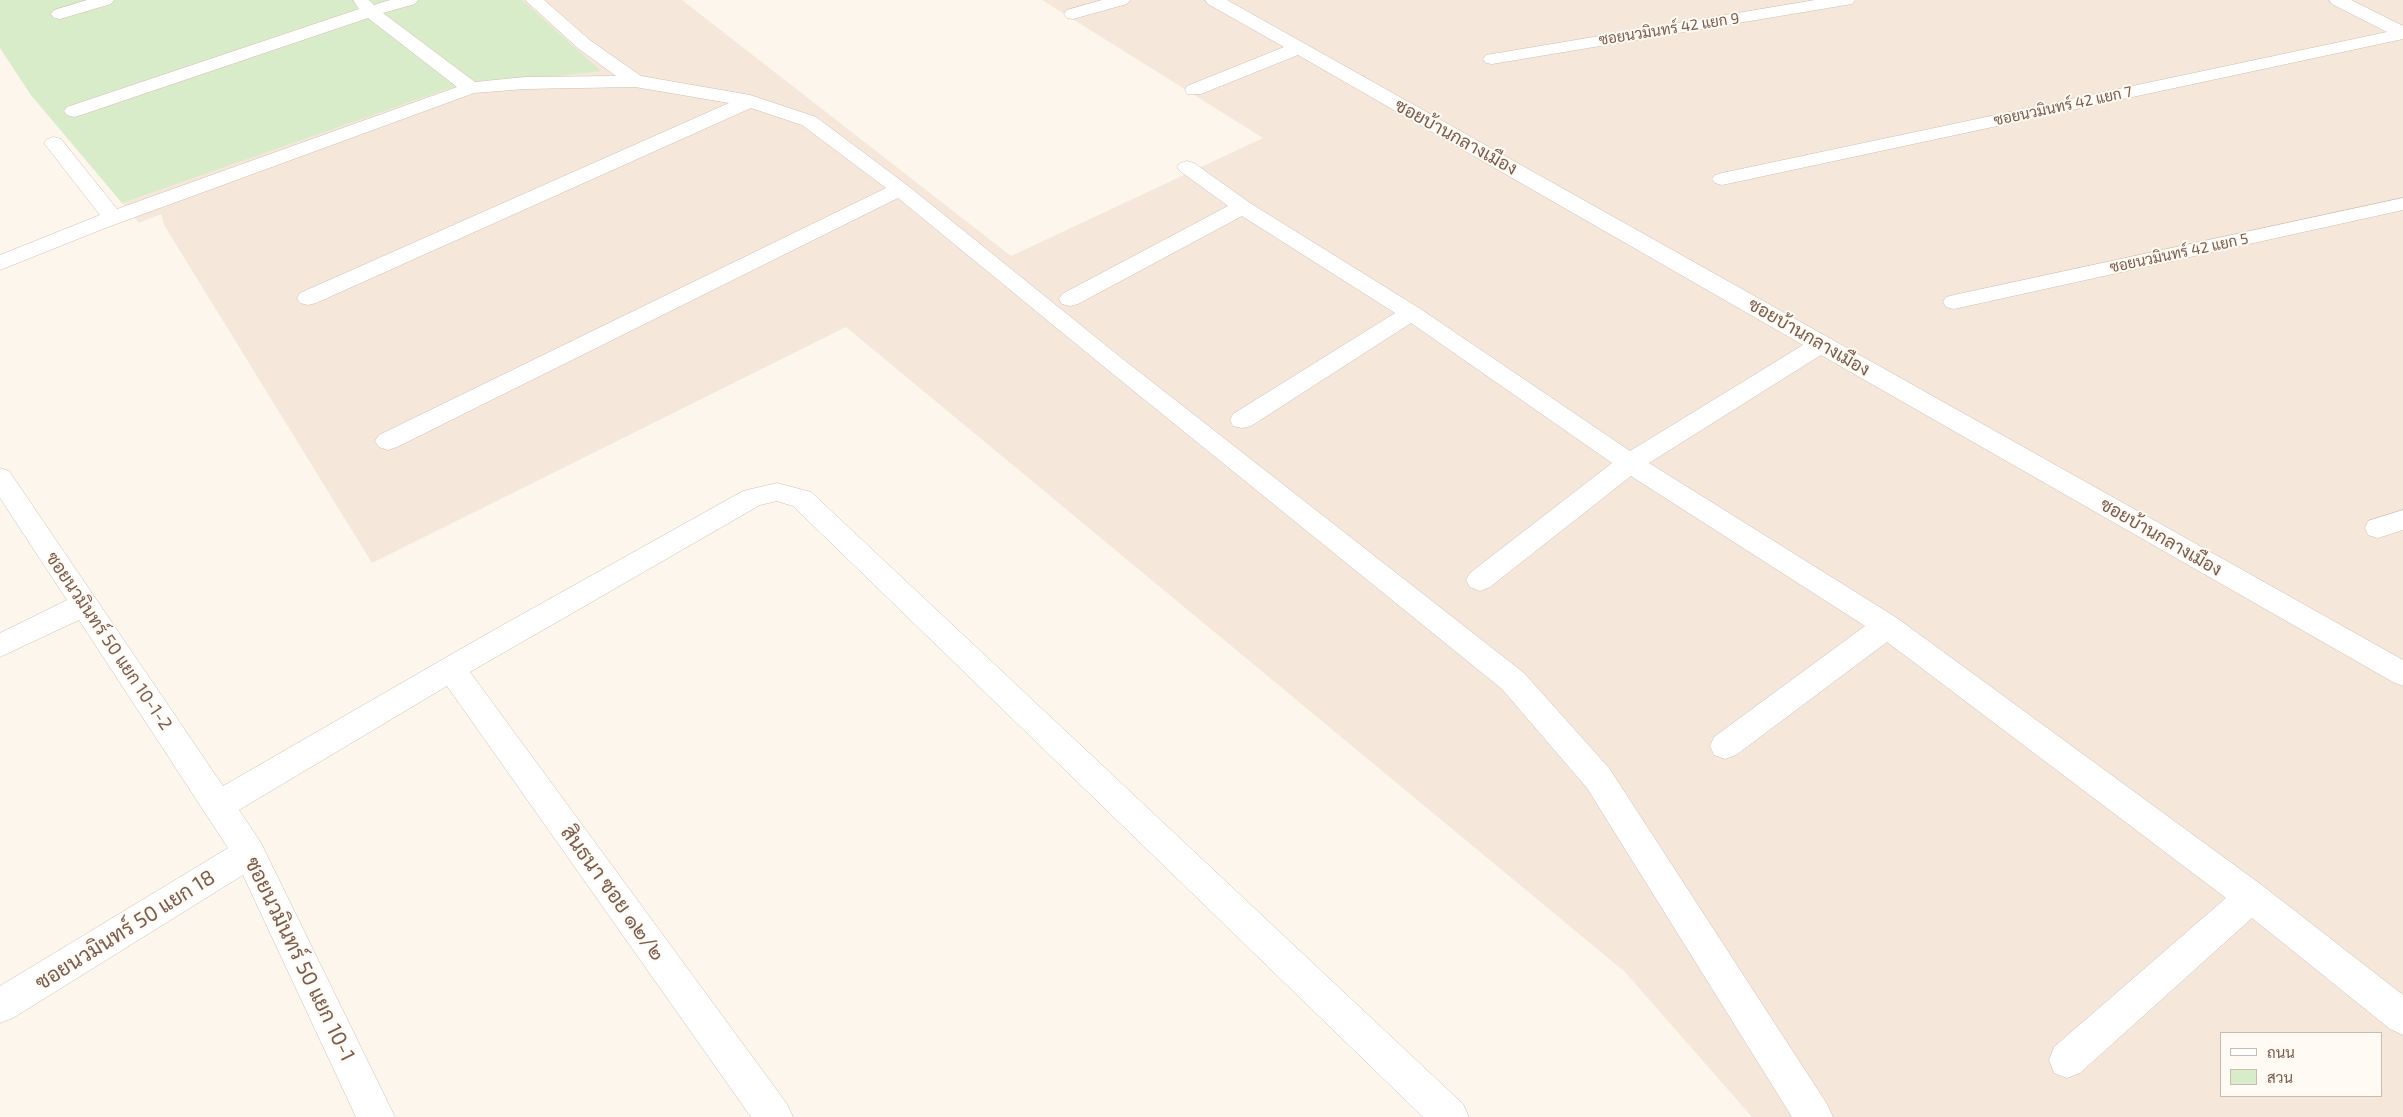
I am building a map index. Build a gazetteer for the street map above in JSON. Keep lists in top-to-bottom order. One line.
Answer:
{"streets":{"street":["ซอยนวมินทร์ 42 แยก 9","ซอยนวมินทร์ 42 แยก 7","ซอยบ้านกลางเมือง","ซอยนวมินทร์ 42 แยก 5","ซอยนวมินทร์ 50 แยก 10-1-2","สินธนา ซอย ๑๒/๒","ซอยนวมินทร์ 50 แยก 18","ซอยนวมินทร์ 50 แยก 10-1"]},"crossings":[["ซอยนวมินทร์ 50 แยก 10-1-2","ซอยนวมินทร์ 50 แยก 10-1"],["ซอยนวมินทร์ 50 แยก 18","ซอยนวมินทร์ 50 แยก 10-1"]],"legend":["ถนน","สวน"]}
